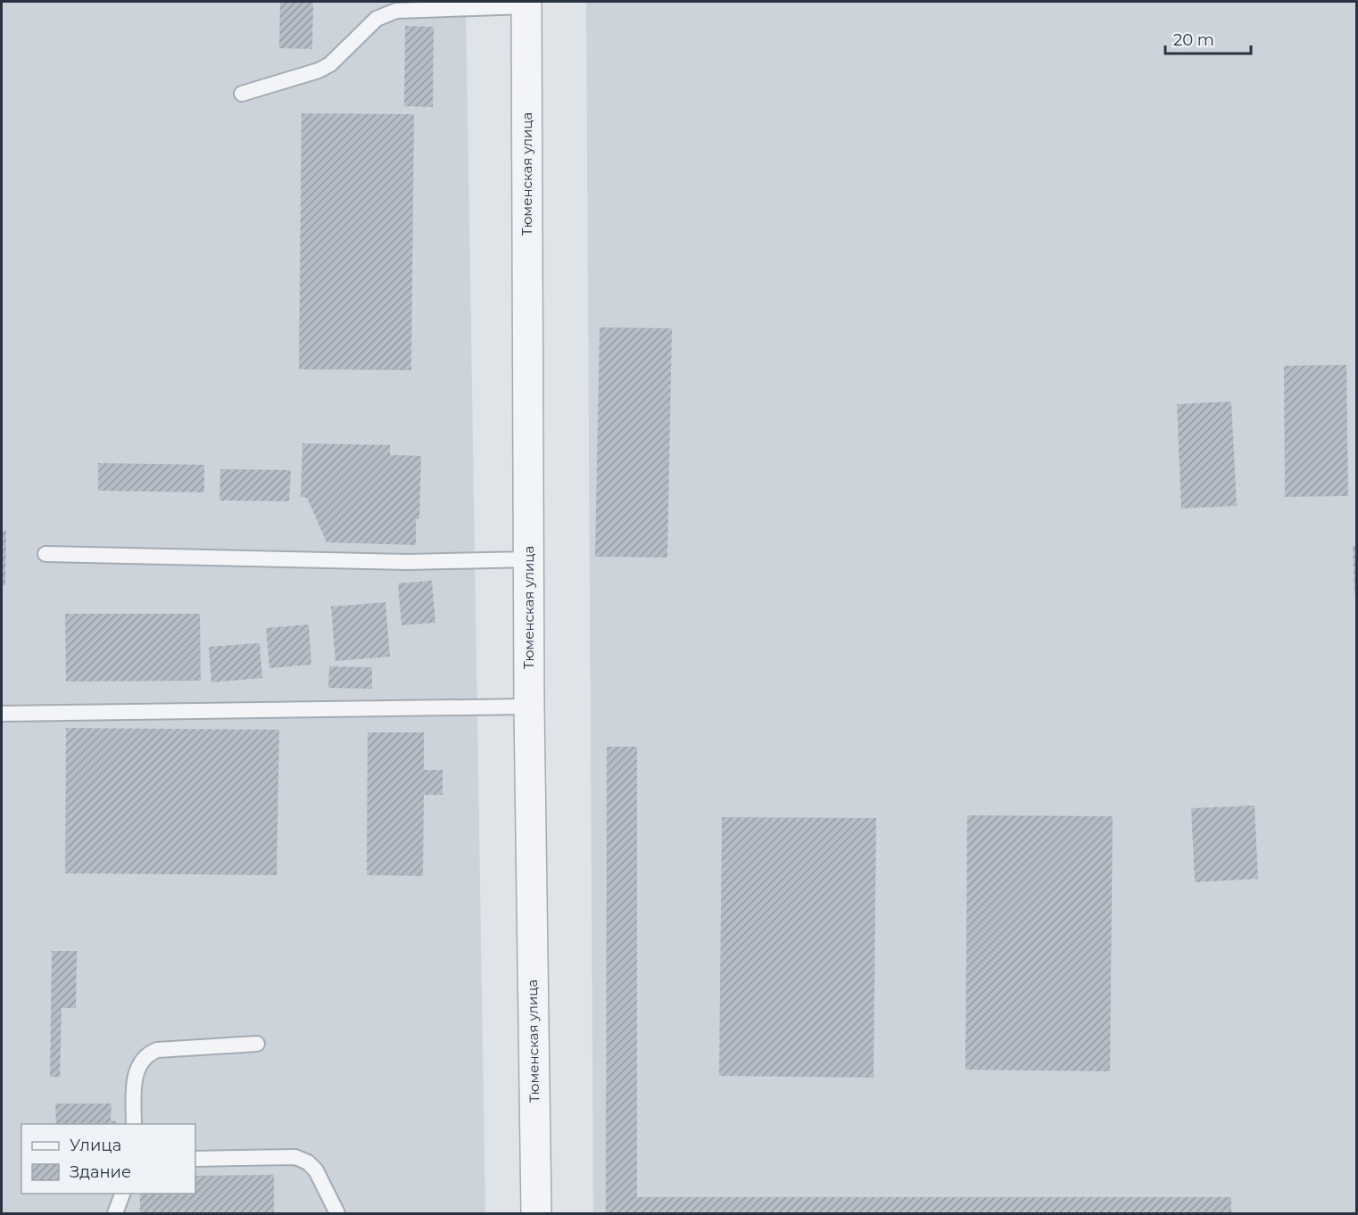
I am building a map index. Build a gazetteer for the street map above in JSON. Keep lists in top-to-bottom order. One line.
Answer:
{"streets":{"street":["Тюменская улица"]},"legend":["Улица","Здание"],"scale_bar":"20 m"}
